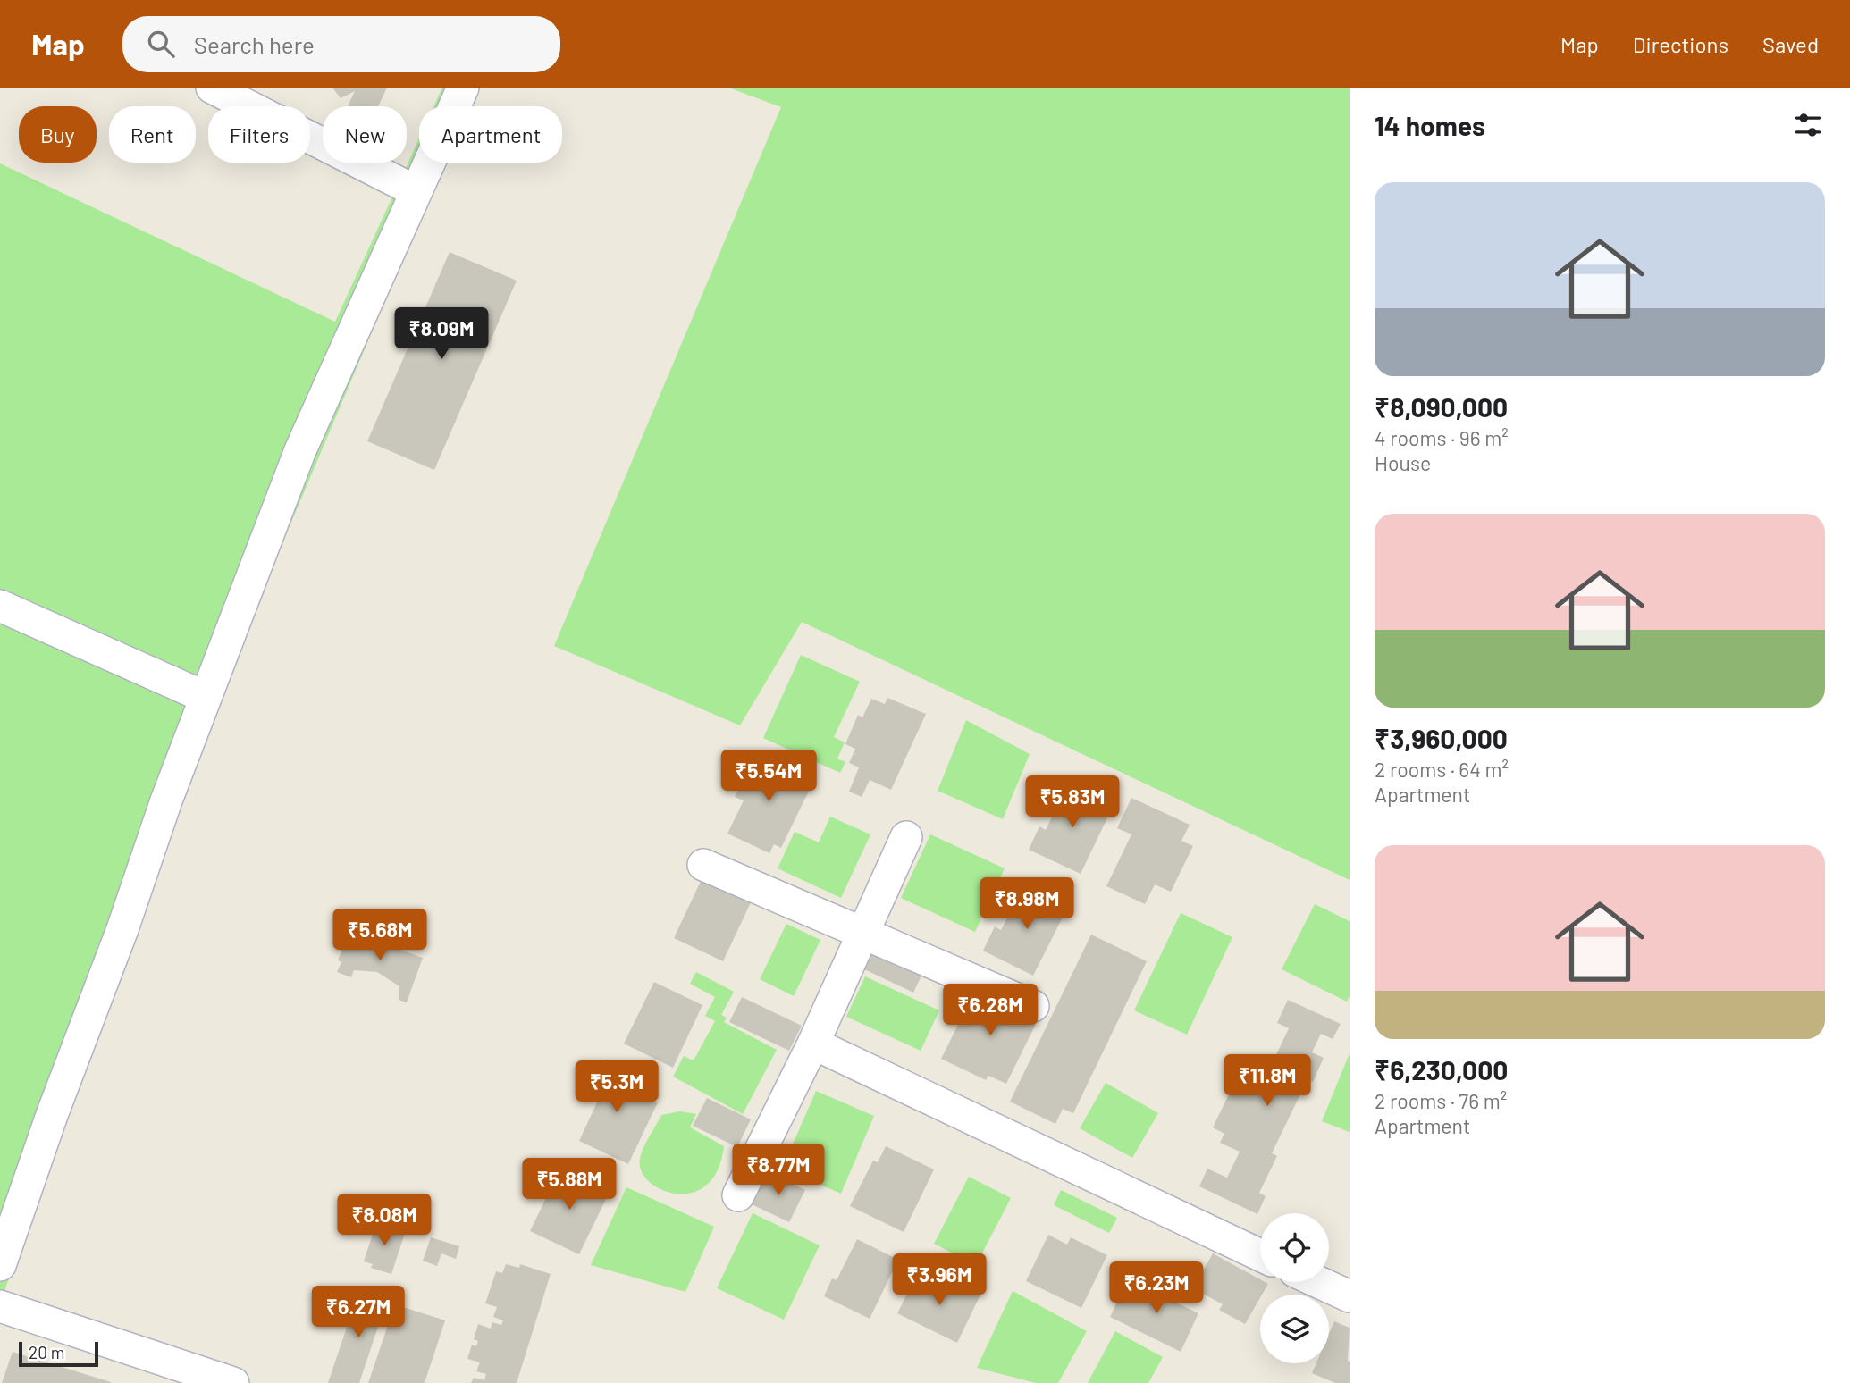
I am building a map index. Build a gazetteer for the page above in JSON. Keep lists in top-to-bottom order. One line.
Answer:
{"scale_bar":"20 m","page":{"header":"Map","search":"Search here","nav":["Map","Directions","Saved"],"heading":"14 homes","chip":["Buy","Rent","Filters","New","Apartment"],"list":[{"name":"₹8,090,000","note":"4 rooms · 96 m² · House"},{"name":"₹3,960,000","note":"2 rooms · 64 m² · Apartment"},{"name":"₹6,230,000","note":"2 rooms · 76 m² · Apartment"}],"price":["₹8.09M","₹5.54M","₹5.83M","₹8.98M","₹5.68M","₹6.28M","₹11.8M","₹5.3M","₹8.77M","₹5.88M","₹8.08M","₹3.96M","₹6.23M","₹6.27M"],"scale":"20 m"}}
